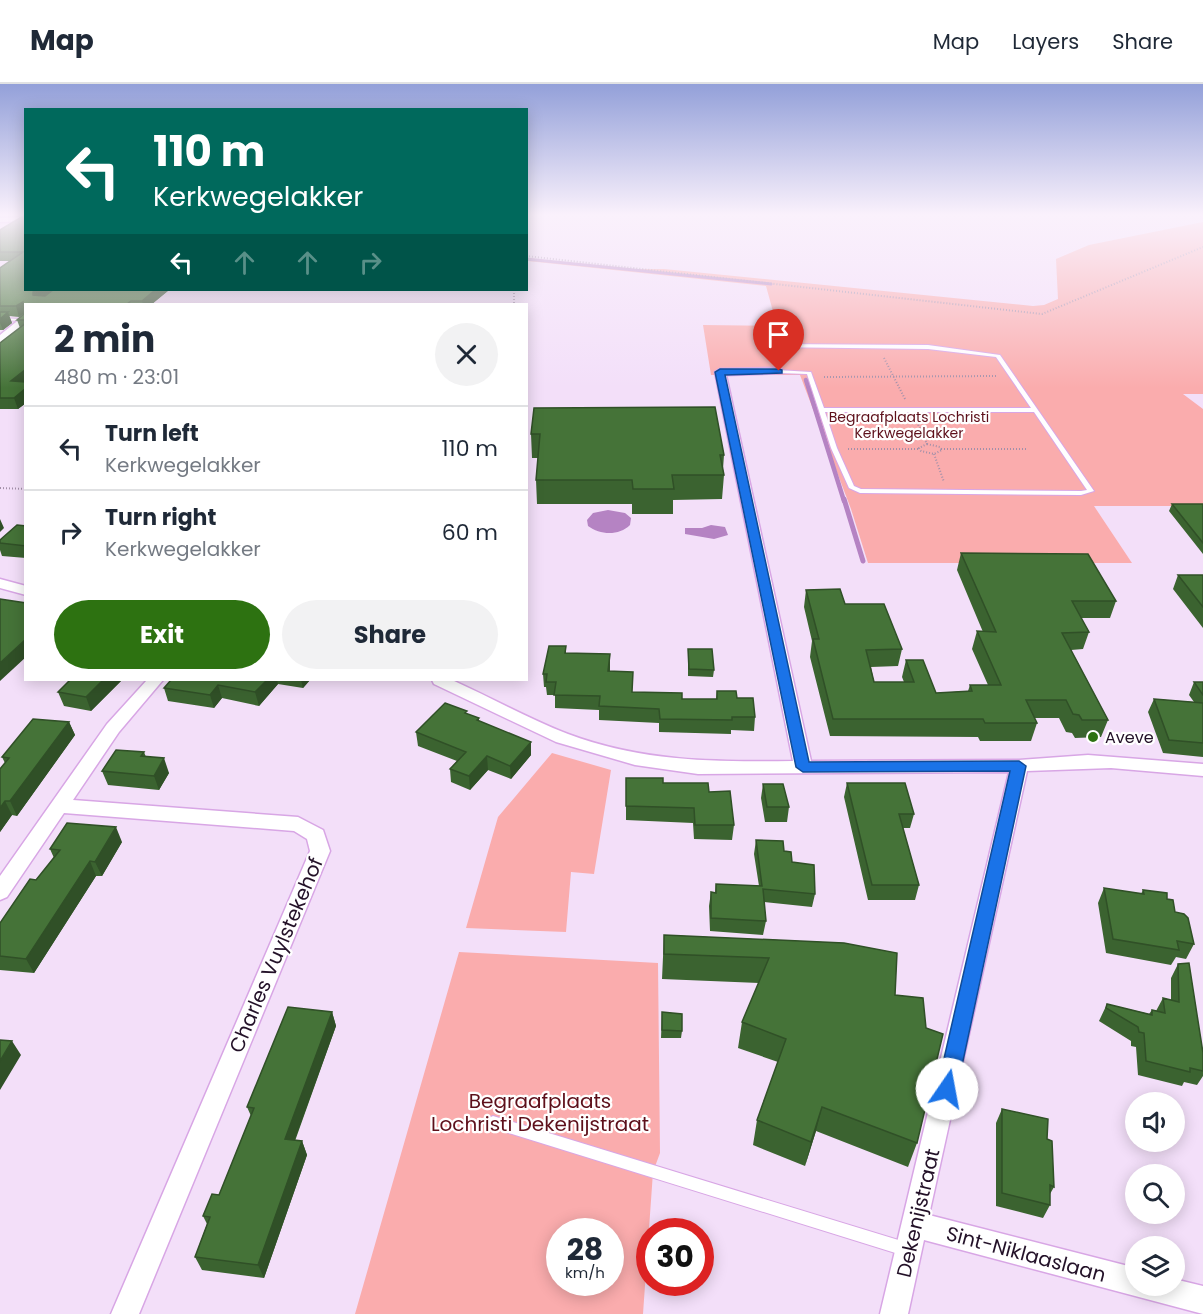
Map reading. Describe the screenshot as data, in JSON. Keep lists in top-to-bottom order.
{
  "streets": {
    "street": ["Charles Vuylstekehof", "Dekenijstraat", "Sint-Niklaaslaan"]
  },
  "crossings": [
    ["Dekenijstraat", "Sint-Niklaaslaan"]
  ],
  "parks": ["Begraafplaats Lochristi Kerkwegelakker", "Begraafplaats Lochristi Dekenijstraat"],
  "places": ["Aveve"],
  "page": {
    "header": "Map",
    "nav": ["Map", "Layers", "Share"],
    "turn": ["110 m", "Kerkwegelakker"],
    "heading": ["2 min", "480 m · 23:01"],
    "list": [
      {
        "name": "Turn left",
        "note": "Kerkwegelakker",
        "value": "110 m"
      },
      {
        "name": "Turn right",
        "note": "Kerkwegelakker",
        "value": "60 m"
      }
    ],
    "buttons": ["Exit", "Share"],
    "speed": "28 km/h",
    "limit": "30"
  }
}
